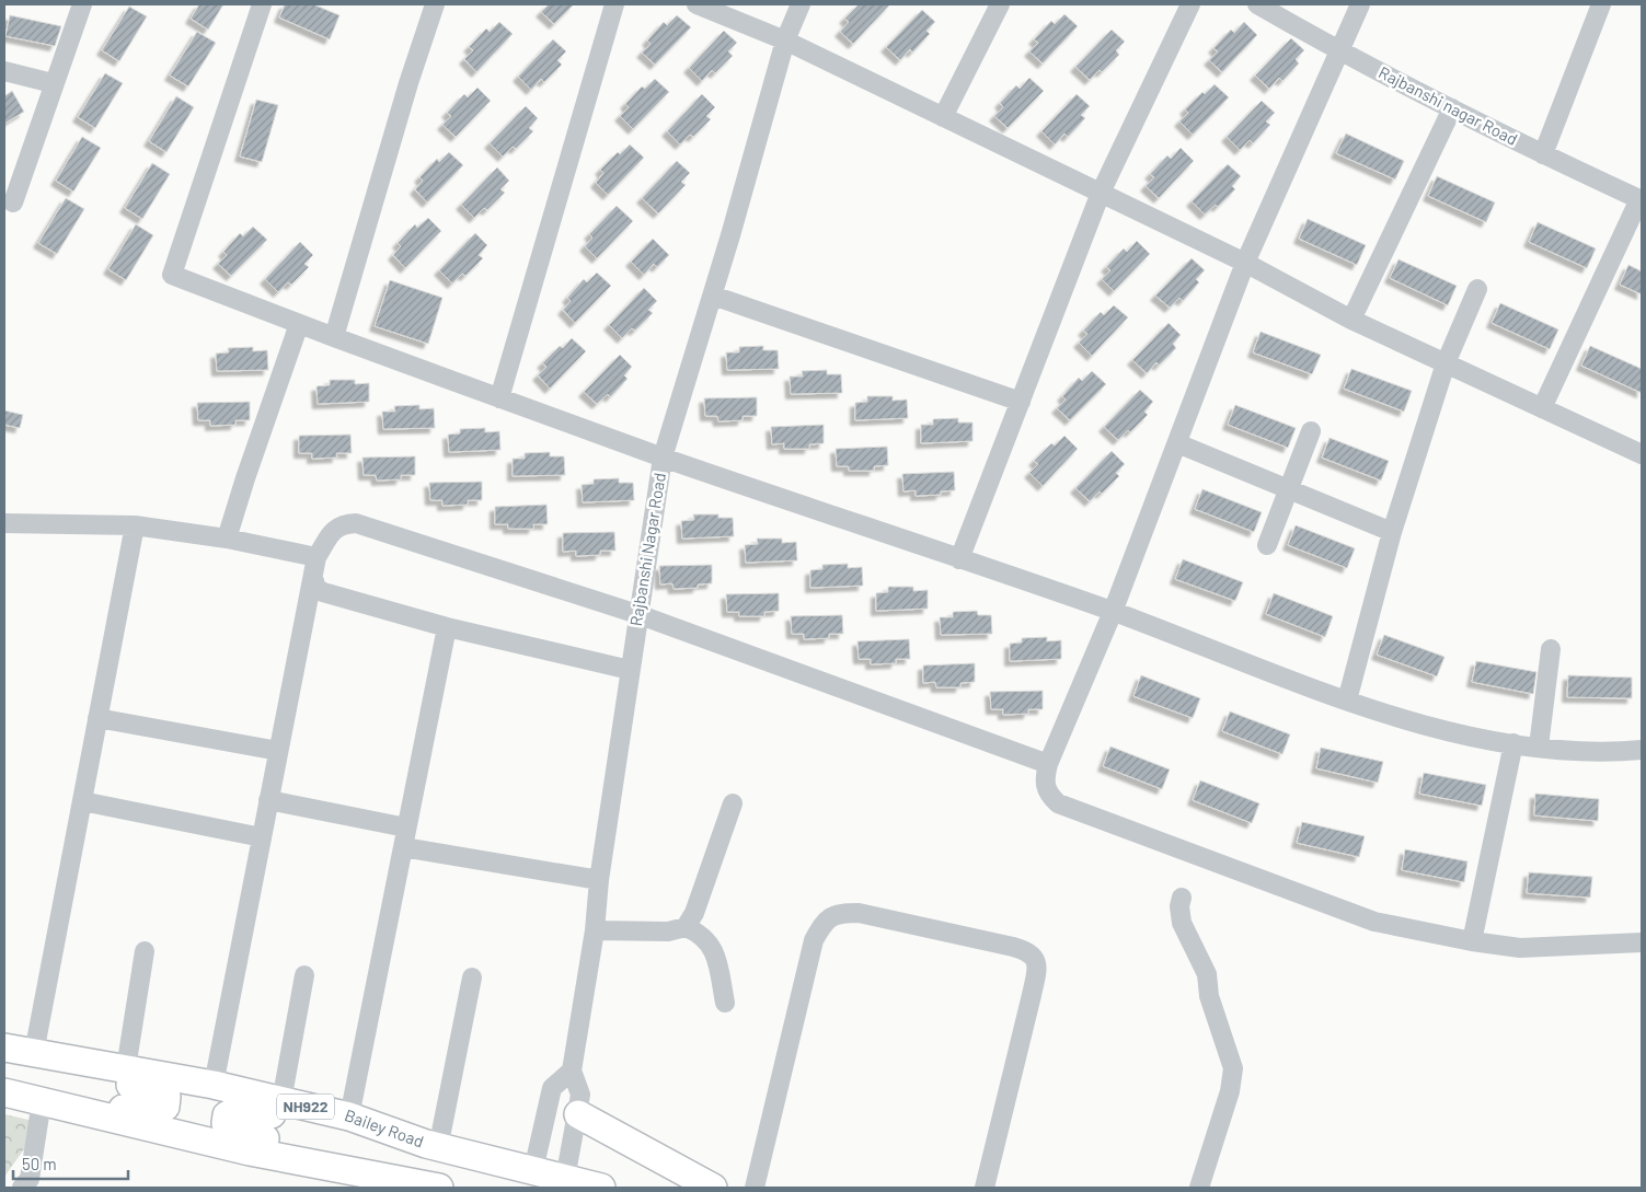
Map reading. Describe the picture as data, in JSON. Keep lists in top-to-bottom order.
{
  "streets": {
    "highway": ["NH922", "Bailey Road"],
    "street": ["Rajbanshi nagar Road", "Rajbanshi Nagar Road"]
  },
  "crossings": [
    ["Rajbanshi Nagar Road", "Bailey Road"]
  ],
  "scale_bar": "50 m"
}
